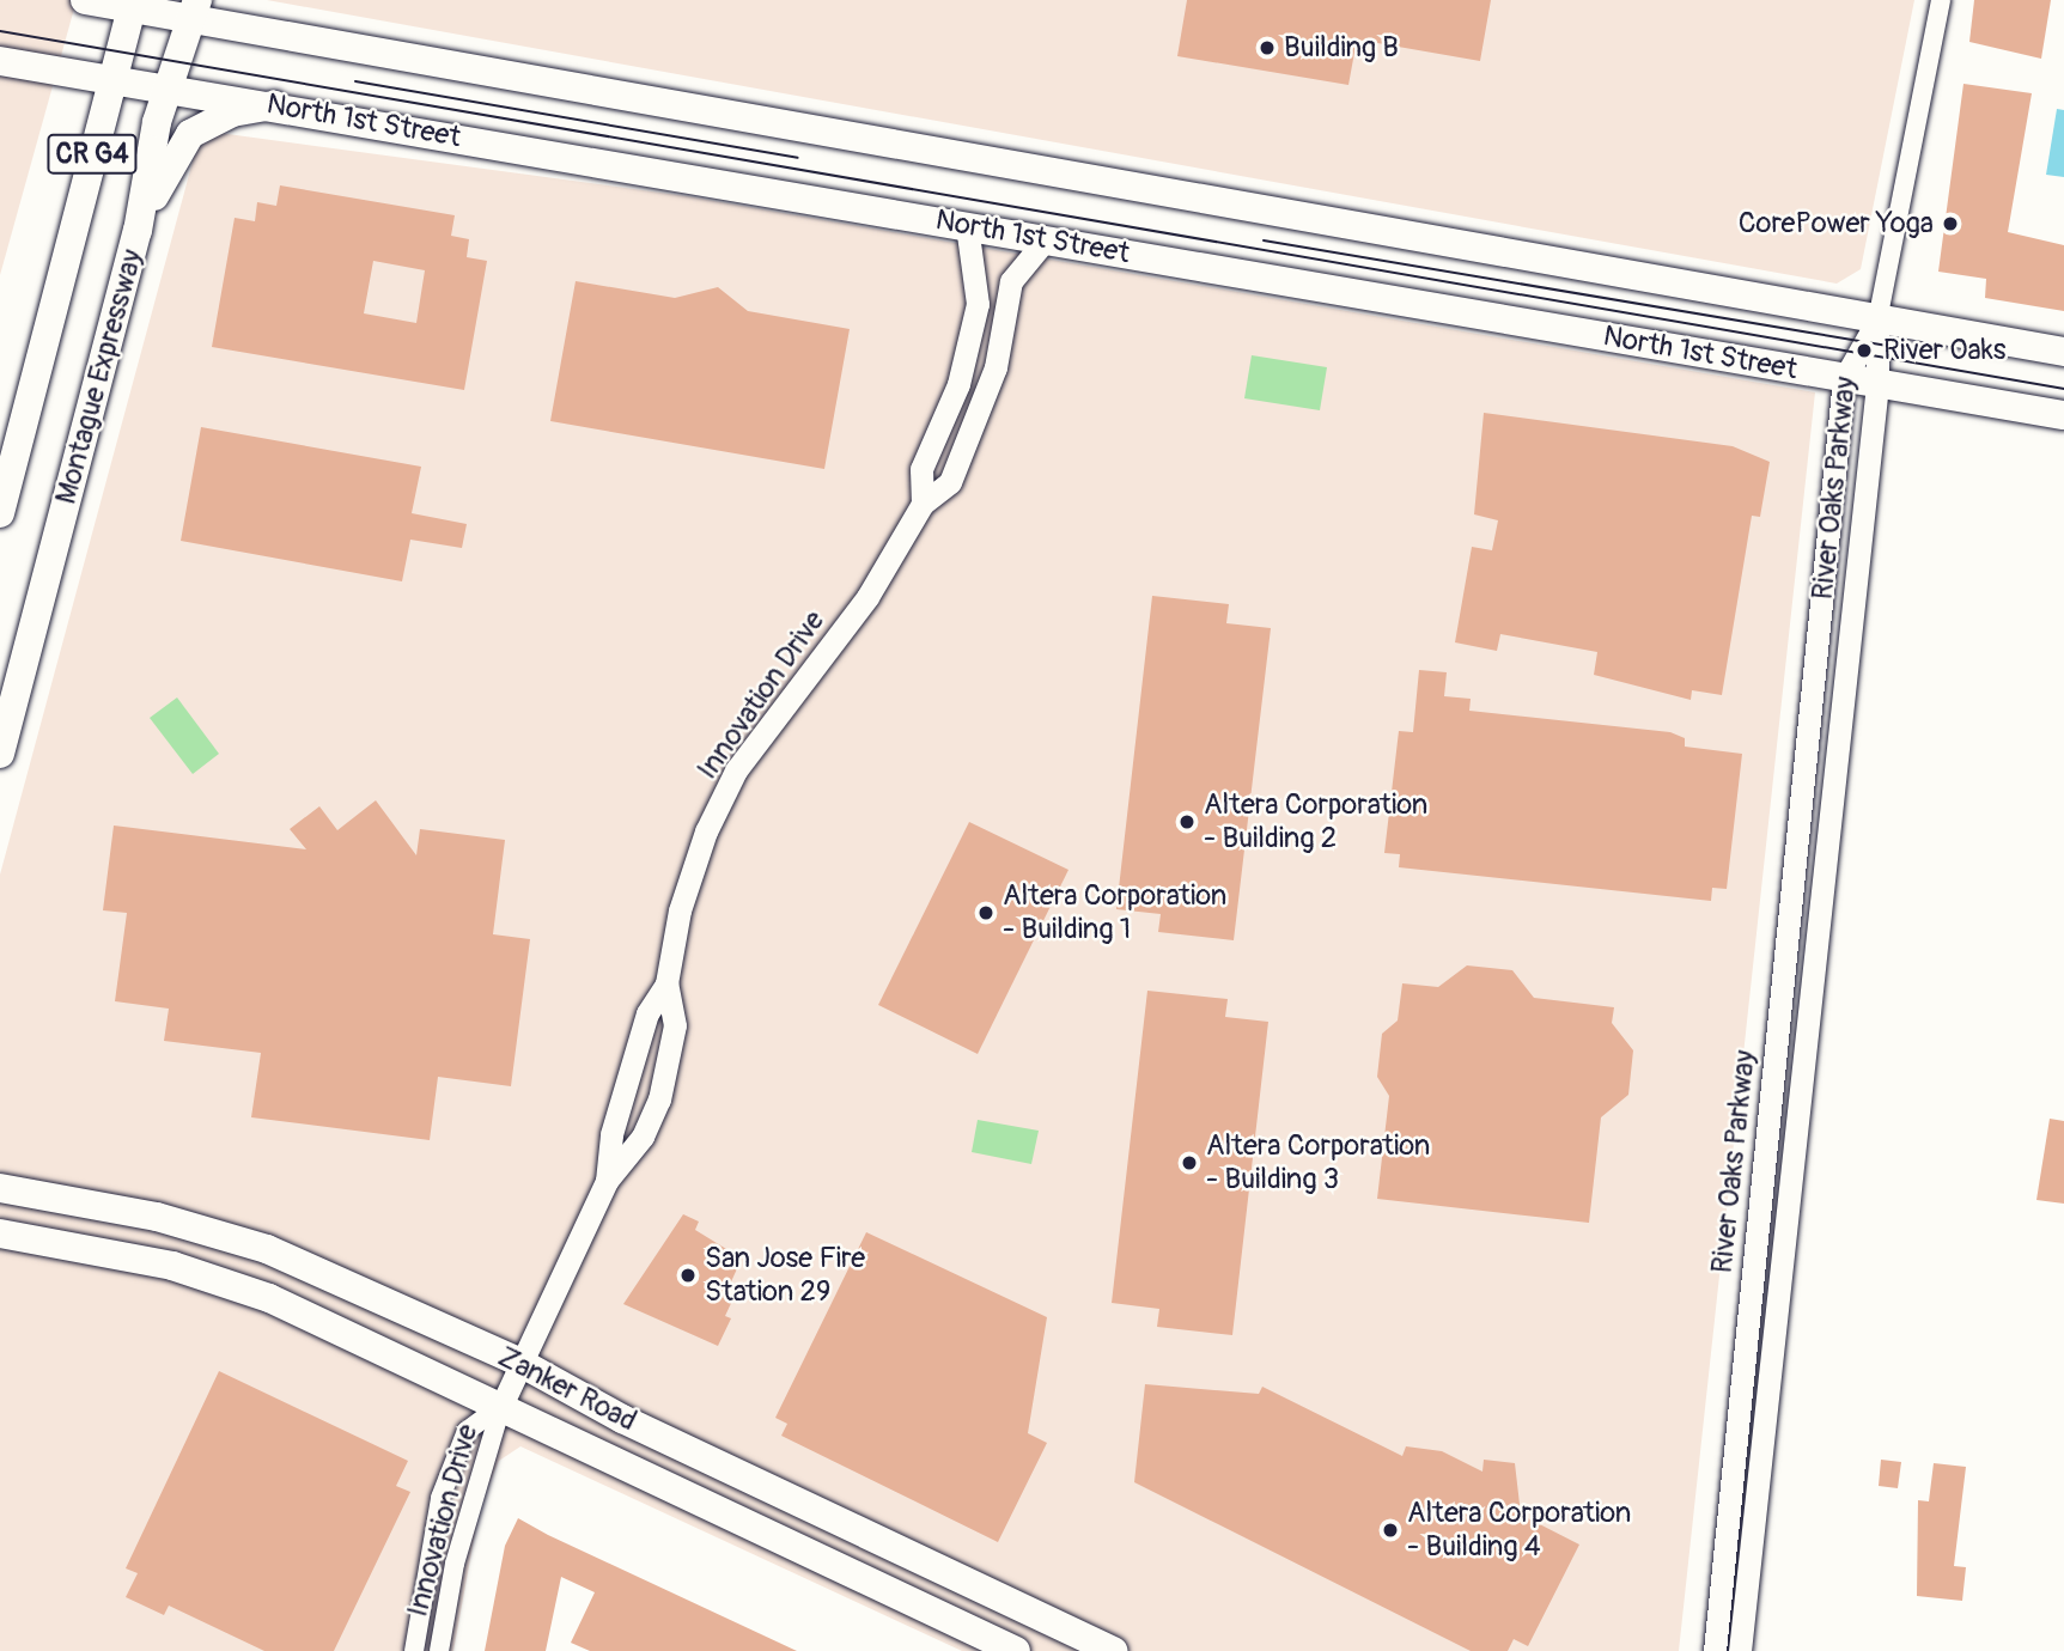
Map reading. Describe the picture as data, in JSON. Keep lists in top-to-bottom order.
{
  "streets": {
    "main road": [
      "North 1st Street",
      "CR G4",
      "Montague Expressway",
      "Zanker Road"
    ],
    "street": ["River Oaks Parkway", "Innovation Drive"]
  },
  "crossings": [
    ["North 1st Street", "Montague Expressway"],
    ["North 1st Street", "River Oaks Parkway"],
    ["North 1st Street", "Innovation Drive"],
    ["Innovation Drive", "Zanker Road"]
  ],
  "places": [
    "Building B",
    "CorePower Yoga",
    "River Oaks",
    "Altera Corporation - Building 2",
    "Altera Corporation - Building 1",
    "Altera Corporation - Building 3",
    "San Jose Fire Station 29",
    "Altera Corporation - Building 4"
  ]
}
